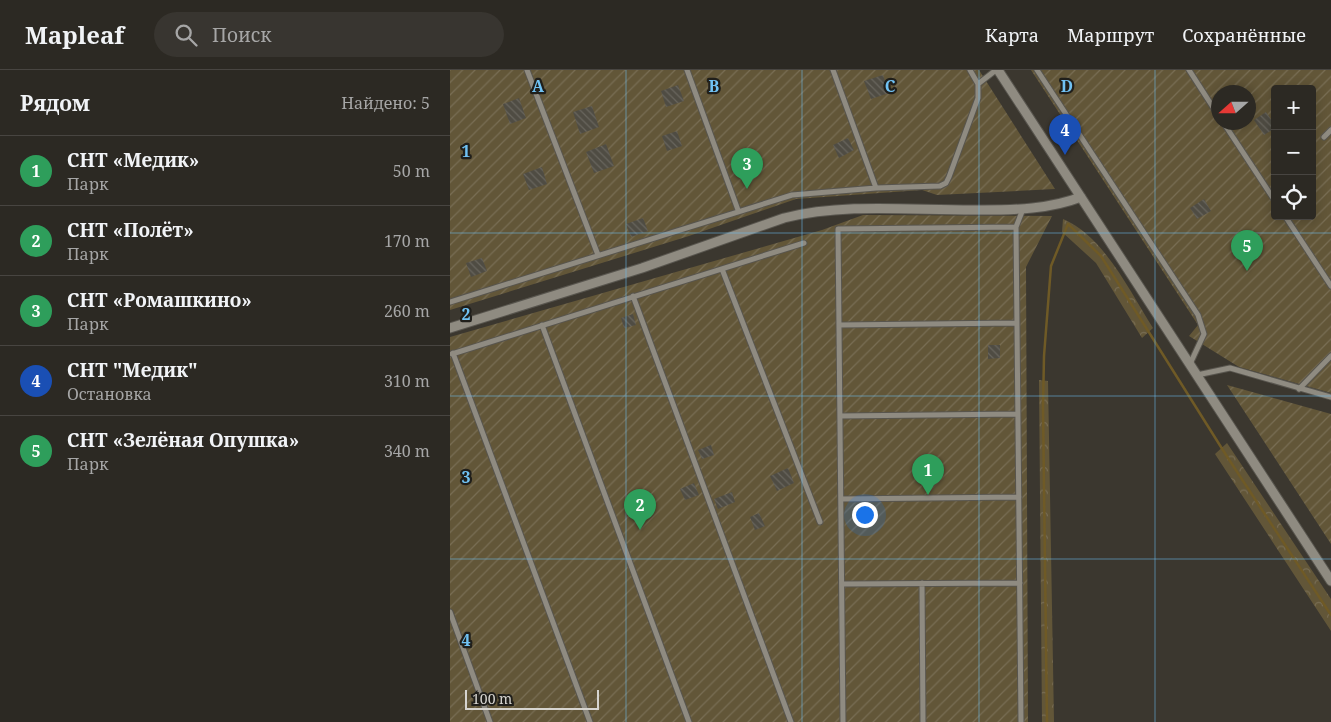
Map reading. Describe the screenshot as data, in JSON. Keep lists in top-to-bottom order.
{
  "scale_bar": "100 m",
  "north": "left",
  "page": {
    "header": "Mapleaf",
    "search": "Поиск",
    "nav": ["Карта", "Маршрут", "Сохранённые"],
    "heading": ["Рядом", "Найдено: 5"],
    "map_buttons": ["+", "−"],
    "pins": [
      "4",
      "3",
      "5",
      "1",
      "2"
    ],
    "list": [
      {
        "mark": "1",
        "name": "СНТ «Медик»",
        "note": "Парк",
        "value": "50 m"
      },
      {
        "mark": "2",
        "name": "СНТ «Полёт»",
        "note": "Парк",
        "value": "170 m"
      },
      {
        "mark": "3",
        "name": "СНТ «Ромашкино»",
        "note": "Парк",
        "value": "260 m"
      },
      {
        "mark": "4",
        "name": "СНТ \"Медик\"",
        "note": "Остановка",
        "value": "310 m"
      },
      {
        "mark": "5",
        "name": "СНТ «Зелёная Опушка»",
        "note": "Парк",
        "value": "340 m"
      }
    ],
    "scale": "100 m"
  },
  "grid": {
    "columns": [
      "A",
      "B",
      "C",
      "D"
    ],
    "rows": [
      "1",
      "2",
      "3",
      "4"
    ]
  }
}
